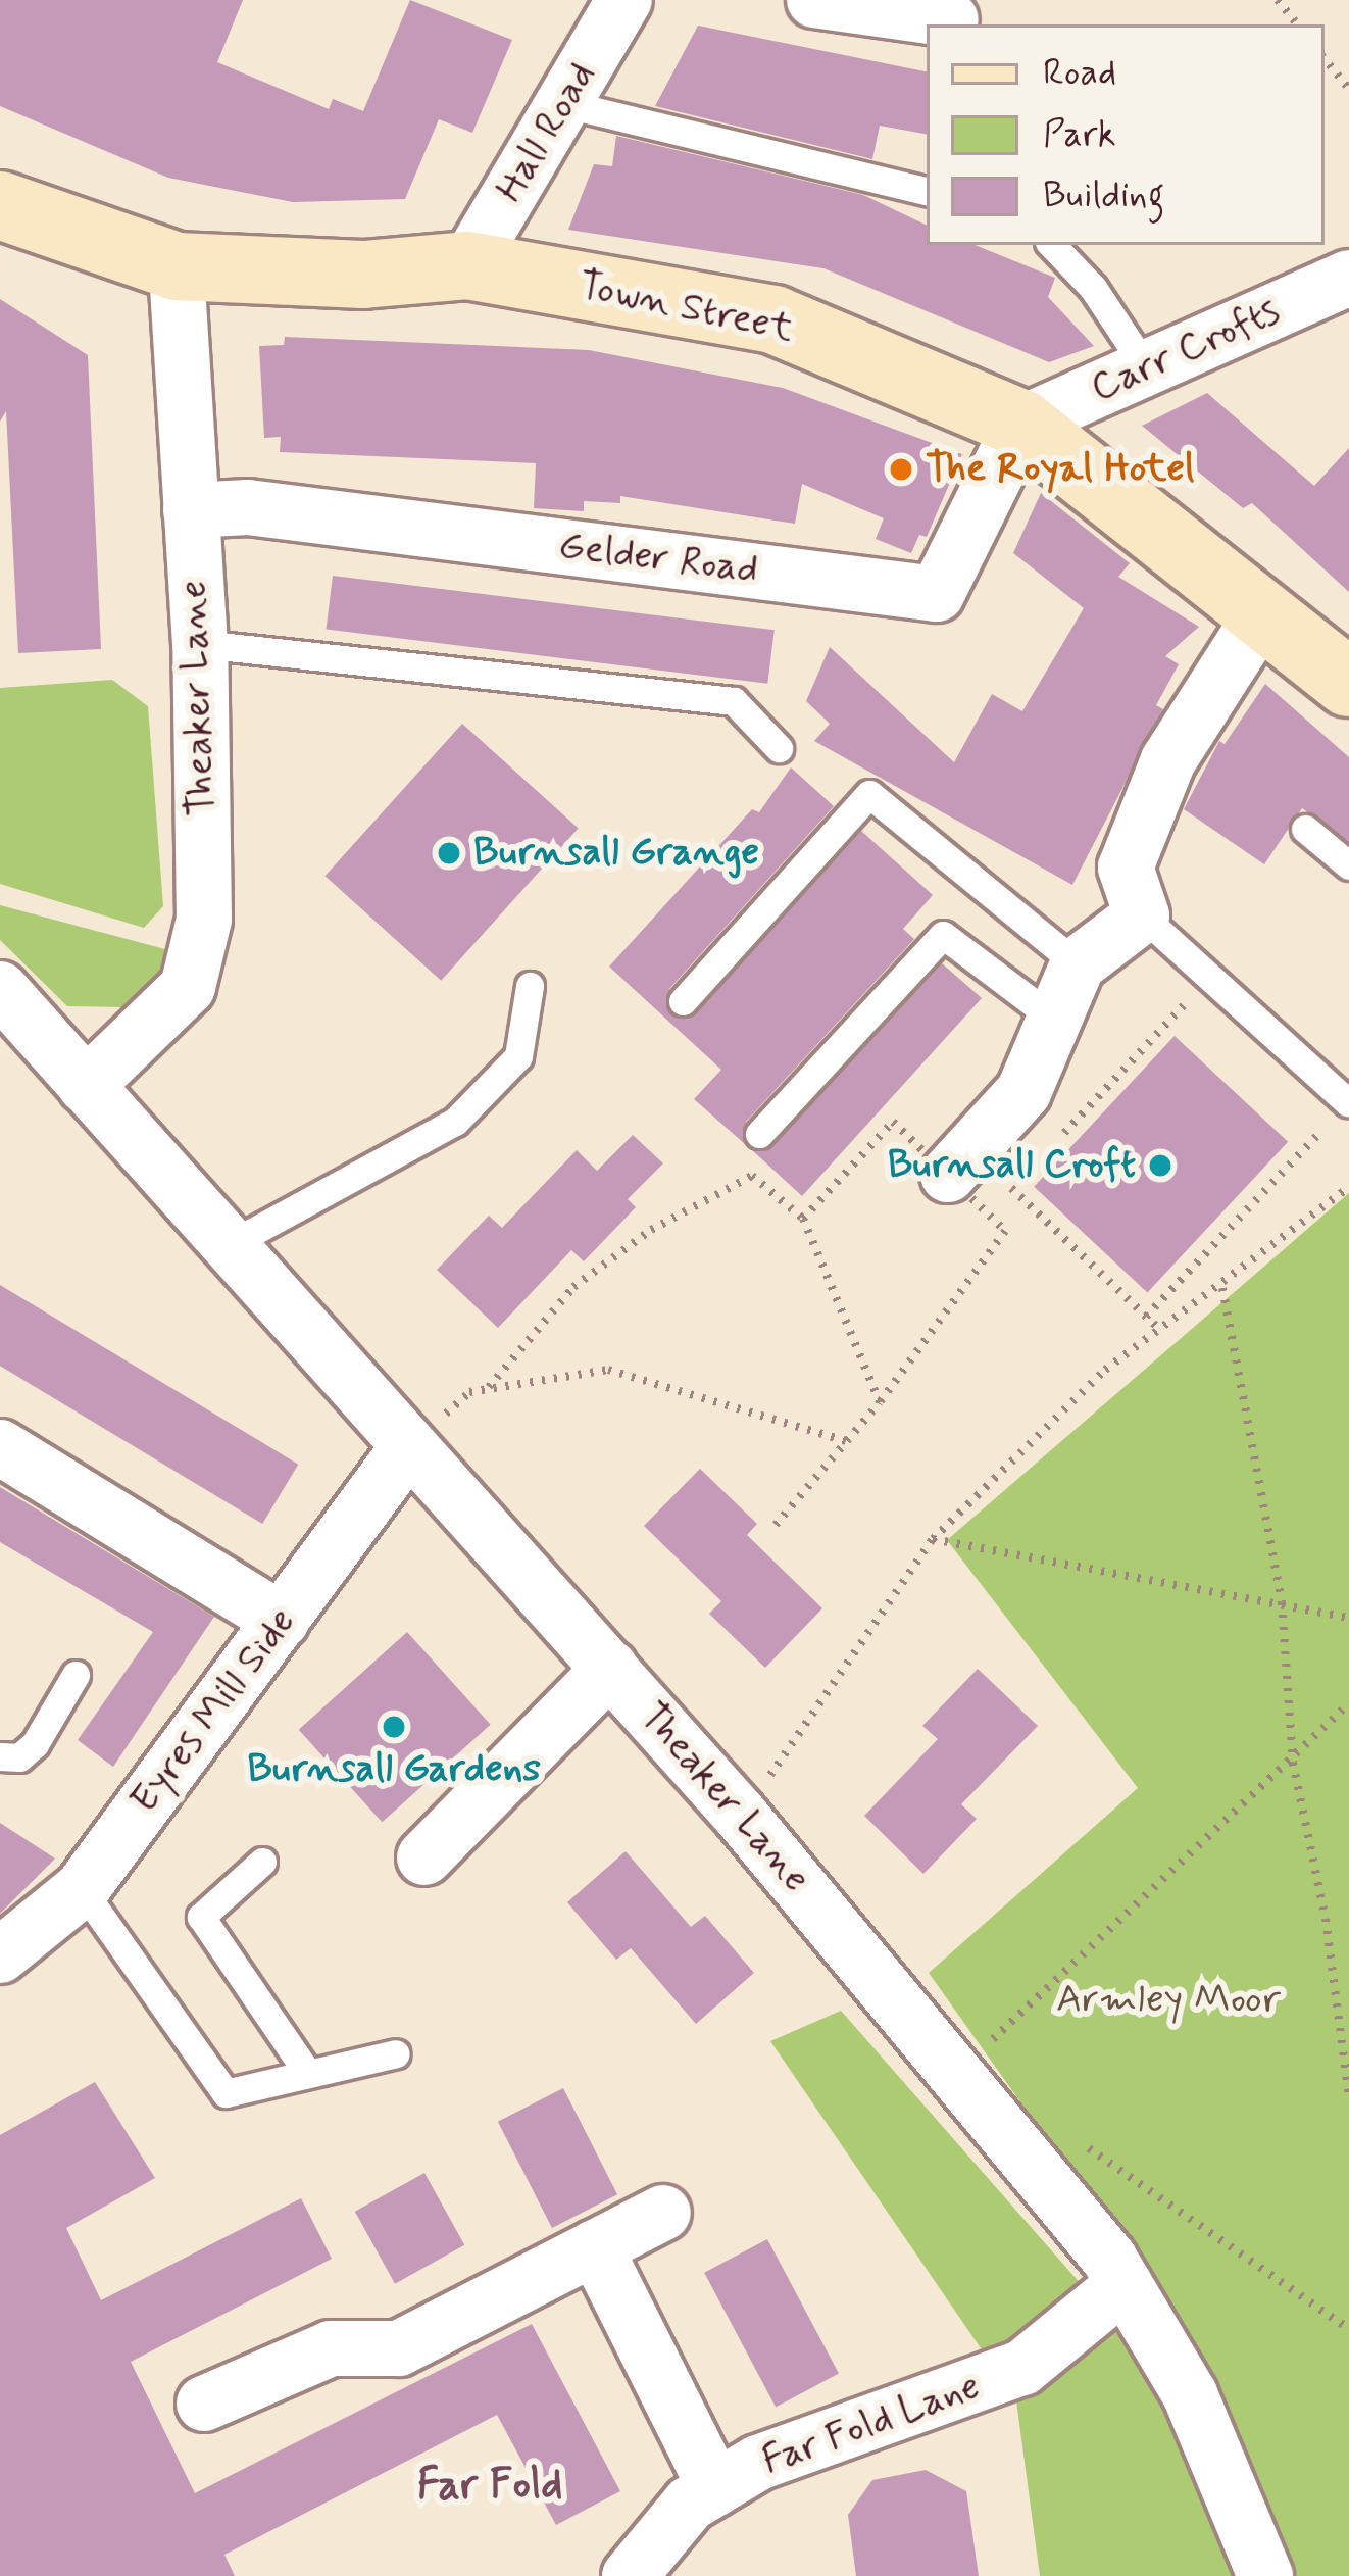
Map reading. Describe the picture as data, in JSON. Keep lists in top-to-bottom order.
{
  "streets": {
    "street": [
      "Hall Road",
      "Town Street",
      "Carr Crofts",
      "Gelder Road",
      "Theaker Lane",
      "Eyres Mill Side",
      "Far Fold Lane"
    ]
  },
  "crossings": [
    ["Hall Road", "Town Street"],
    ["Town Street", "Carr Crofts"],
    ["Town Street", "Gelder Road"],
    ["Town Street", "Theaker Lane"],
    ["Carr Crofts", "Gelder Road"],
    ["Gelder Road", "Theaker Lane"],
    ["Theaker Lane", "Eyres Mill Side"],
    ["Theaker Lane", "Far Fold Lane"]
  ],
  "districts": ["Far Fold"],
  "parks": ["Armley Moor"],
  "places": [
    "The Royal Hotel",
    "Burnsall Grange",
    "Burnsall Croft",
    "Burnsall Gardens"
  ],
  "legend": ["Road", "Park", "Building"]
}
